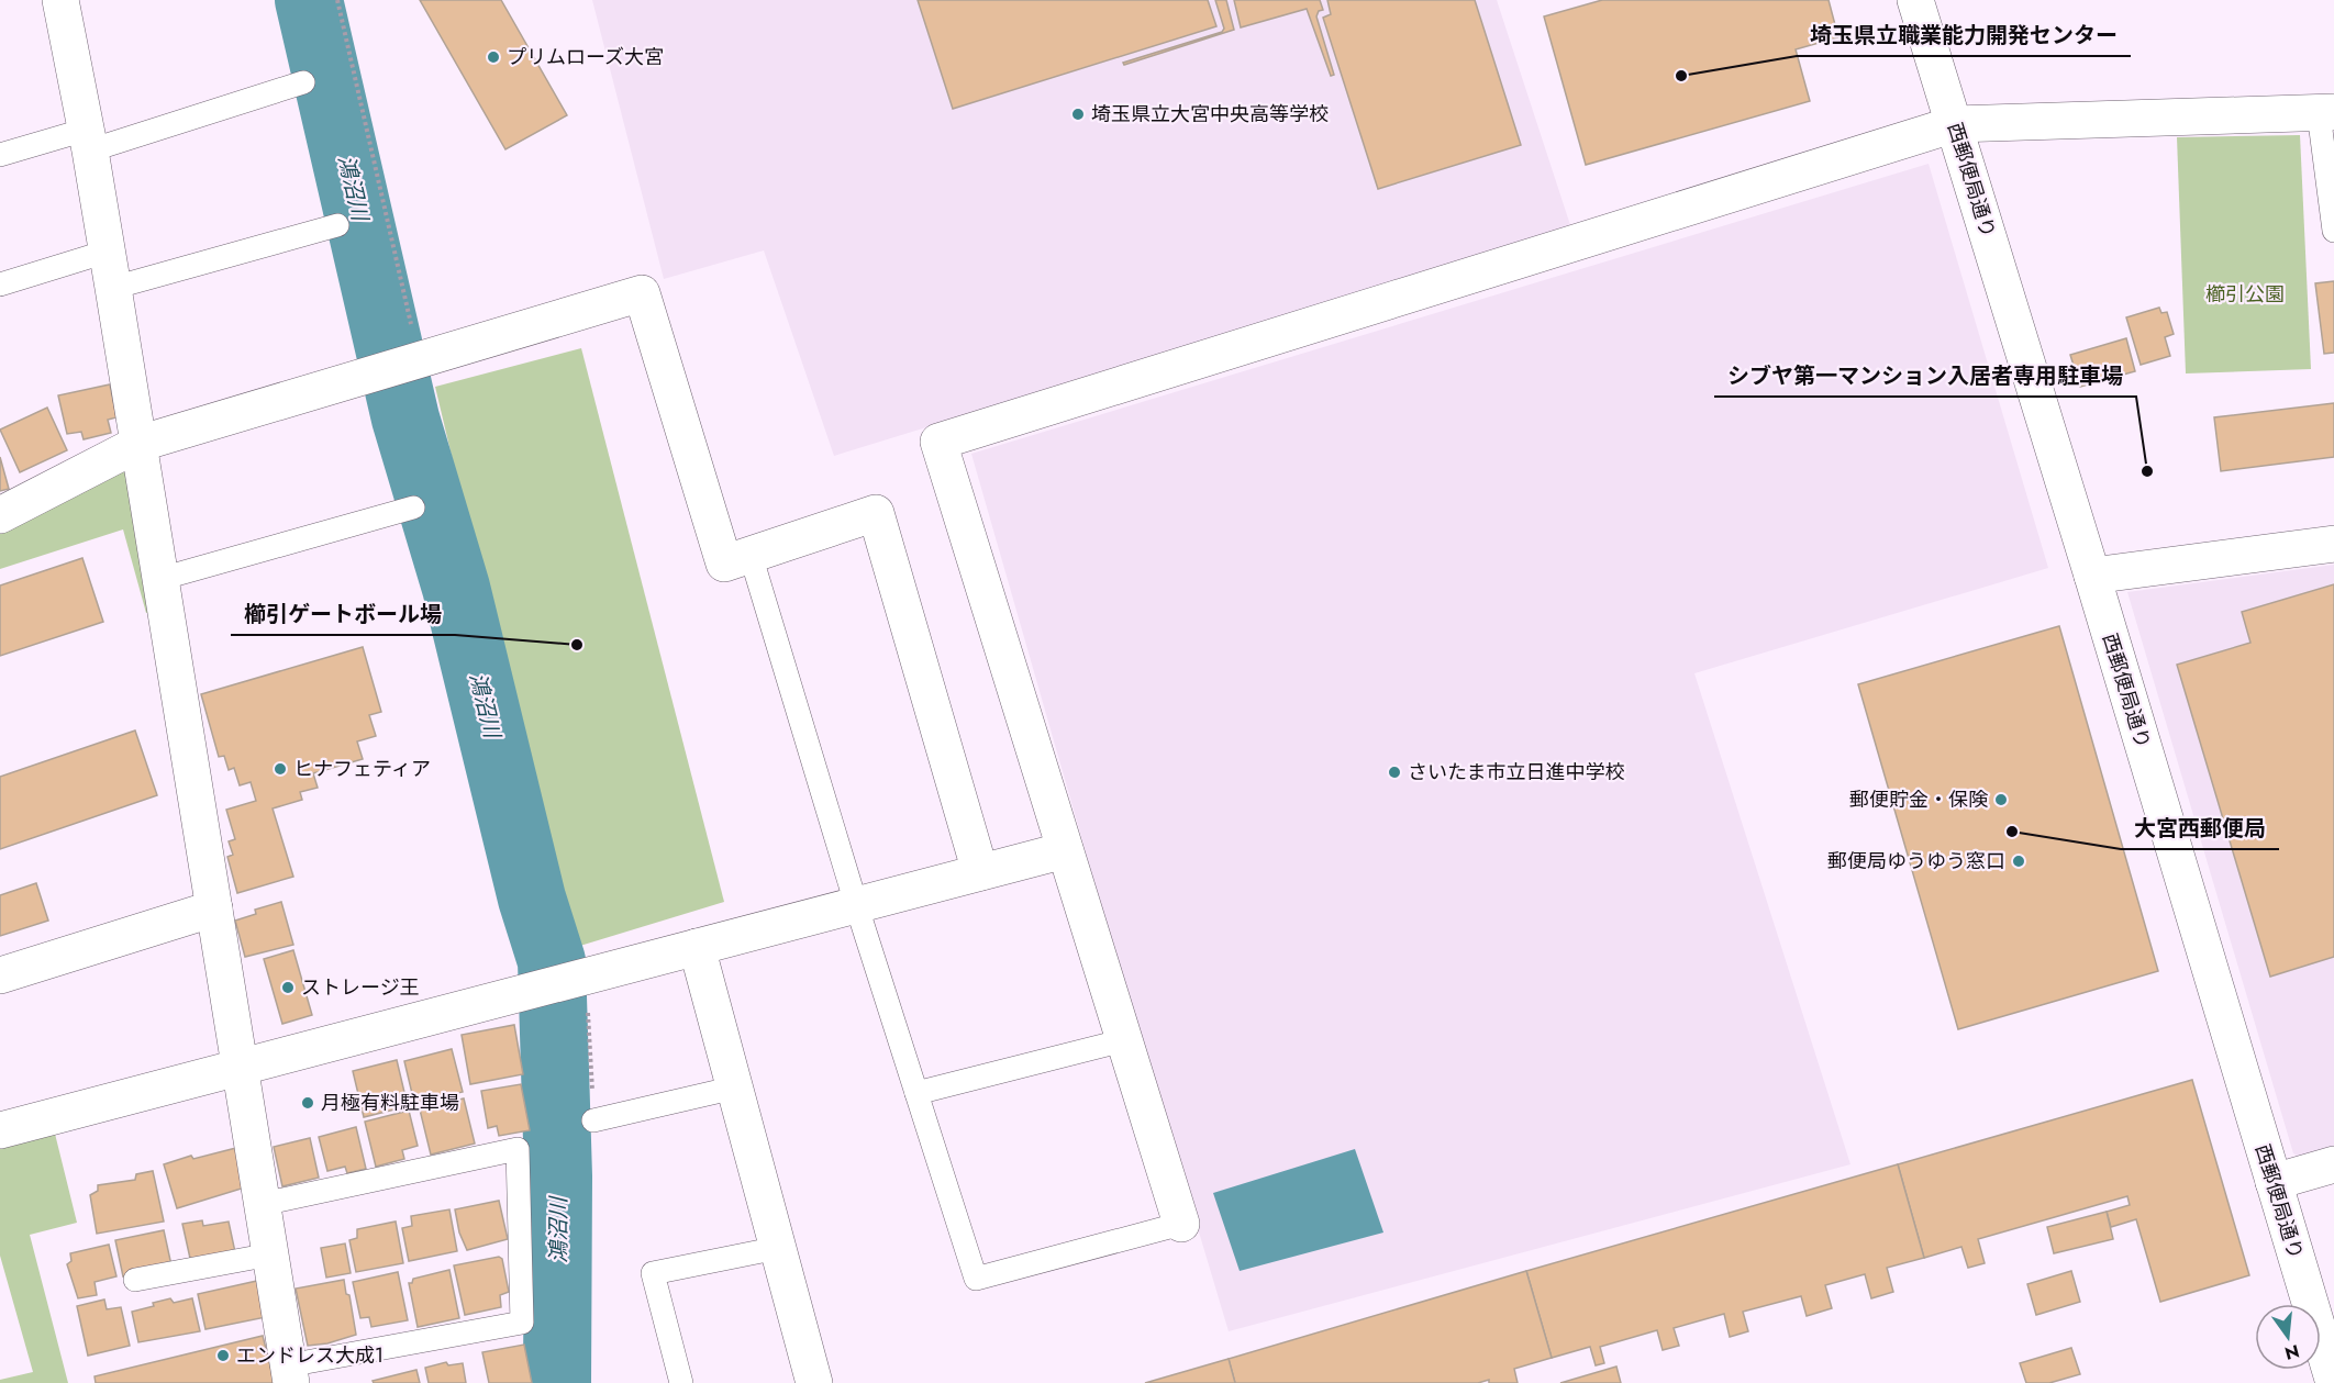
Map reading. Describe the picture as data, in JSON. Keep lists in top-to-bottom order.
{
  "streets": {
    "street": ["西郵便局通り"]
  },
  "water": ["鴻沼川"],
  "parks": ["櫛引公園"],
  "places": [
    "プリムローズ大宮",
    "埼玉県立職業能力開発センター",
    "埼玉県立大宮中央高等学校",
    "シブヤ第一マンション入居者専用駐車場",
    "櫛引ゲートボール場",
    "ヒナフェティア",
    "さいたま市立日進中学校",
    "郵便貯金・保険",
    "大宮西郵便局",
    "郵便局ゆうゆう窓口",
    "ストレージ王",
    "月極有料駐車場",
    "エンドレス大成1"
  ],
  "north": "bottom"
}
